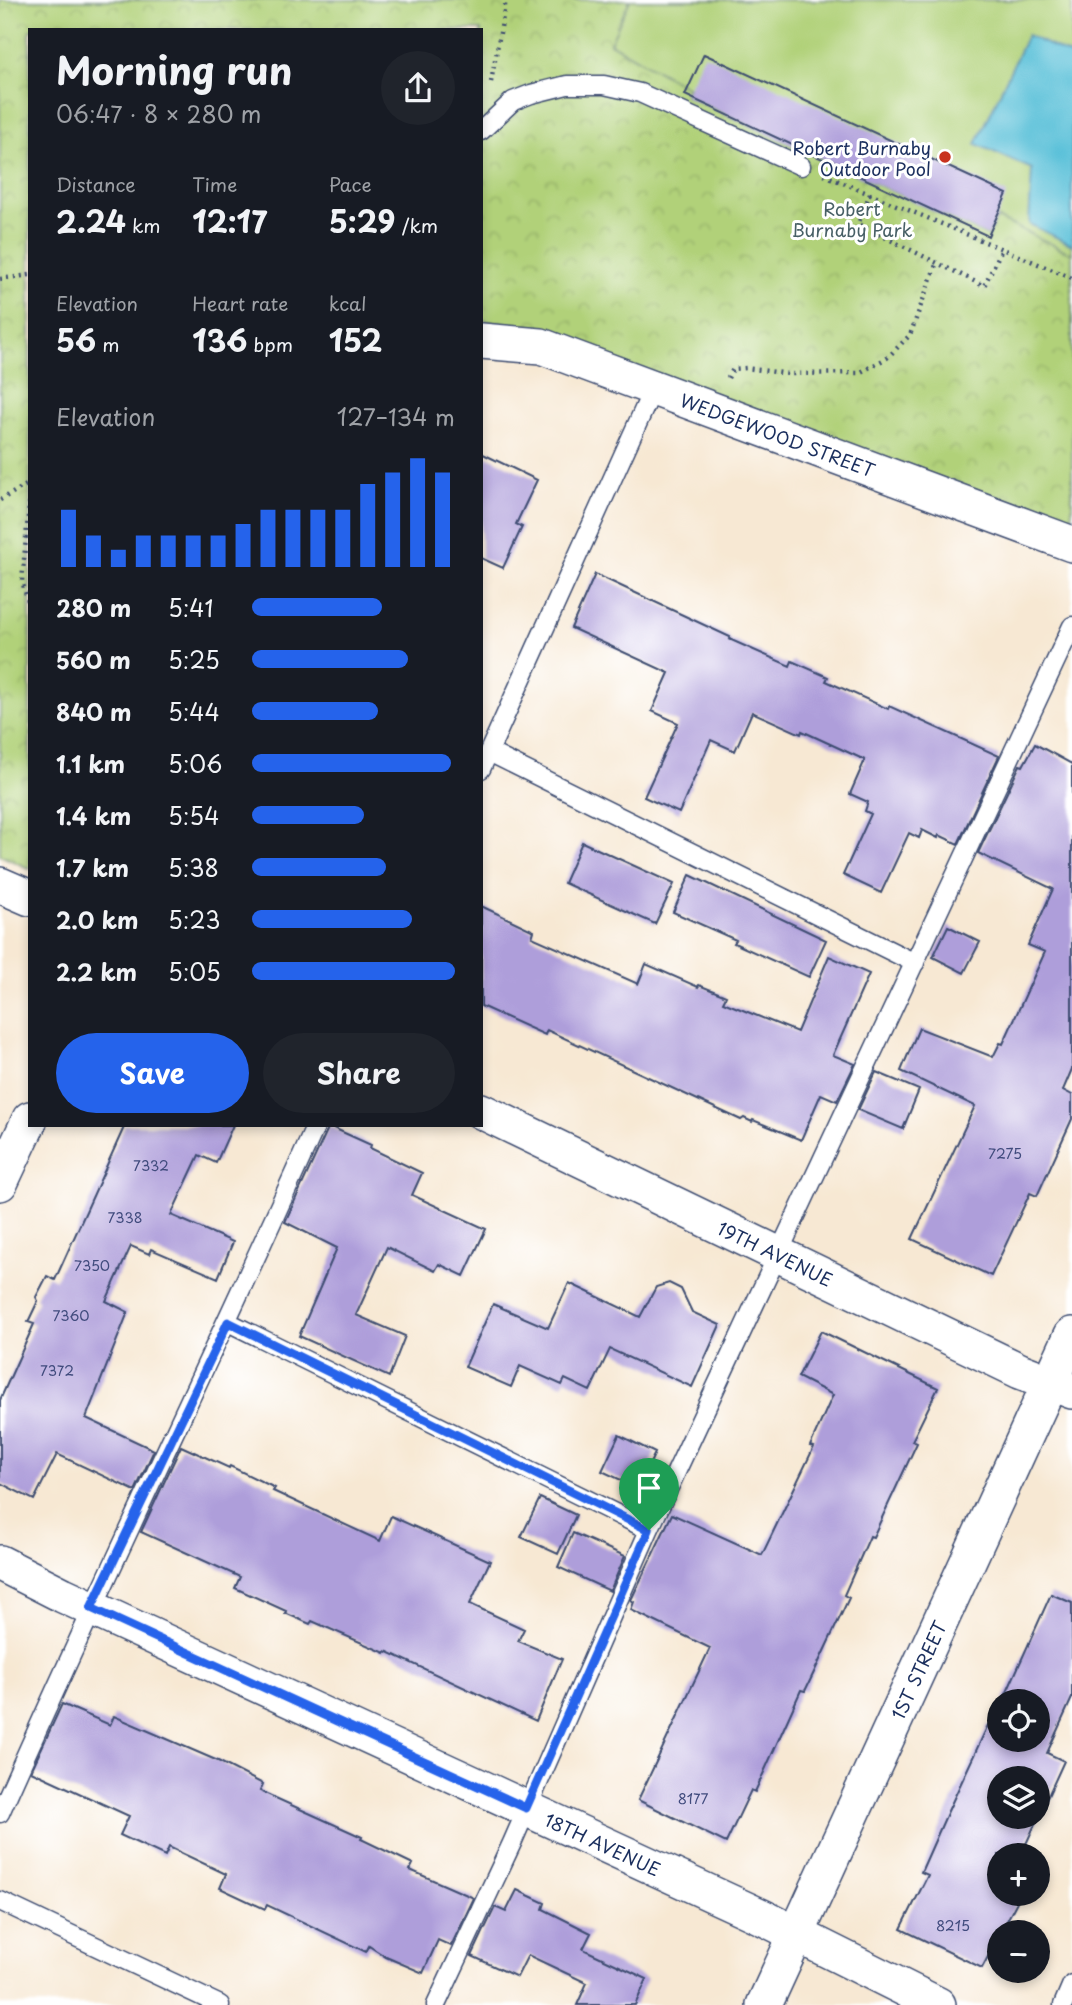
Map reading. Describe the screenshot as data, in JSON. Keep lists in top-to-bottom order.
{
  "streets": {
    "street": [
      "WEDGEWOOD STREET",
      "19TH AVENUE",
      "1ST STREET",
      "18TH AVENUE"
    ]
  },
  "crossings": [
    ["19TH AVENUE", "1ST STREET"],
    ["1ST STREET", "18TH AVENUE"]
  ],
  "parks": ["Robert Burnaby Park"],
  "places": ["Robert Burnaby Outdoor Pool"],
  "house_numbers": [
    "7275",
    "7332",
    "7338",
    "7350",
    "7360",
    "7372",
    "8177",
    "8215"
  ],
  "page": {
    "heading": ["Morning run", "06:47 · 8 × 280 m"],
    "stats": [
      ["Distance", "2.24 km"],
      ["Time", "12:17"],
      ["Pace", "5:29 /km"],
      ["Elevation", "56 m"],
      ["Heart rate", "136 bpm"],
      ["kcal", "152"]
    ],
    "chart": ["Elevation", "127–134 m"],
    "list": [
      {
        "name": "280 m",
        "note": "5:41"
      },
      {
        "name": "560 m",
        "note": "5:25"
      },
      {
        "name": "840 m",
        "note": "5:44"
      },
      {
        "name": "1.1 km",
        "note": "5:06"
      },
      {
        "name": "1.4 km",
        "note": "5:54"
      },
      {
        "name": "1.7 km",
        "note": "5:38"
      },
      {
        "name": "2.0 km",
        "note": "5:23"
      },
      {
        "name": "2.2 km",
        "note": "5:05"
      }
    ],
    "buttons": ["Save", "Share"],
    "map_buttons": ["+", "−"]
  }
}
